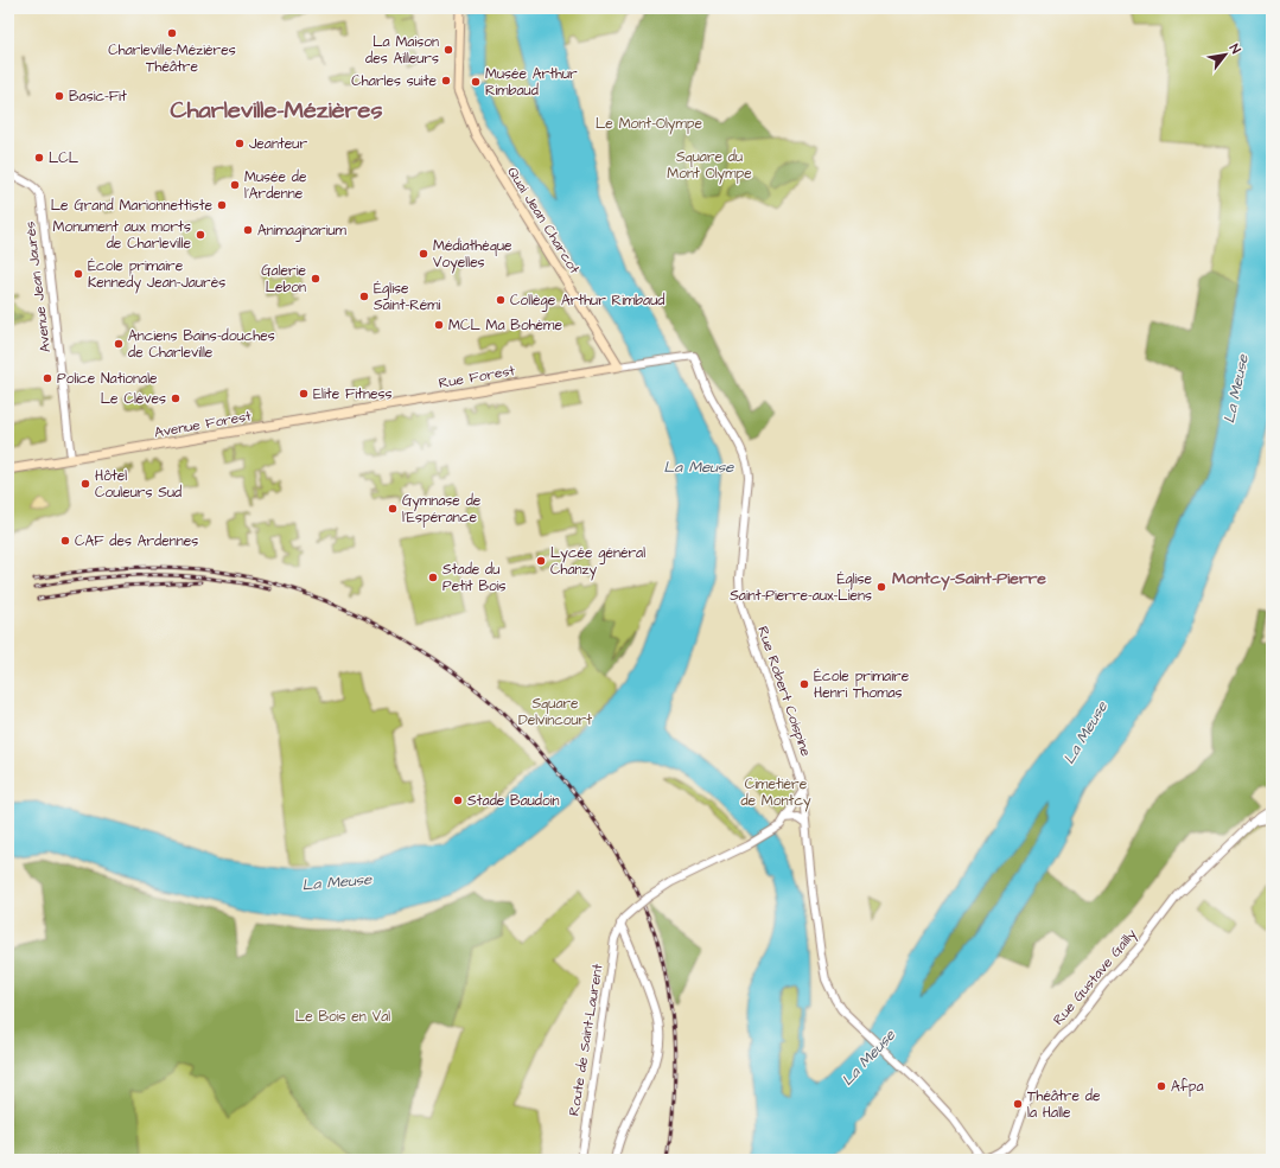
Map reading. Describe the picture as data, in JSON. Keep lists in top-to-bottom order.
{
  "streets": {
    "main road": ["Quai Jean Charcot", "Rue Forest", "Avenue Forest"],
    "street": [
      "Avenue Jean Jaurès",
      "Rue Robert Coispine",
      "Rue Gustave Gailly",
      "Route de Saint-Laurent"
    ]
  },
  "crossings": [
    ["Quai Jean Charcot", "Rue Forest"],
    ["Quai Jean Charcot", "Rue Robert Coispine"],
    ["Avenue Jean Jaurès", "Avenue Forest"],
    ["Rue Forest", "Avenue Forest"],
    ["Rue Forest", "Rue Robert Coispine"],
    ["Rue Robert Coispine", "Rue Gustave Gailly"]
  ],
  "districts": ["Charleville-Mézières", "Montcy-Saint-Pierre"],
  "water": ["La Meuse"],
  "parks": [
    "Le Mont-Olympe",
    "Square du Mont Olympe",
    "Square Delvincourt",
    "Cimetière de Montcy",
    "Le Bois en Val"
  ],
  "places": [
    "Charleville-Mézières Théâtre",
    "La Maison des Ailleurs",
    "Charles suite",
    "Musée Arthur Rimbaud",
    "Basic-Fit",
    "Jeanteur",
    "LCL",
    "Musée de l'Ardenne",
    "Le Grand Marionnettiste",
    "Animaginarium",
    "Monument aux morts de Charleville",
    "Médiathèque Voyelles",
    "École primaire Kennedy Jean-Jaurès",
    "Galerie Lebon",
    "Église Saint-Rémi",
    "Collège Arthur Rimbaud",
    "MCL Ma Bohème",
    "Anciens Bains-douches de Charleville",
    "Police Nationale",
    "Elite Fitness",
    "Le Clèves",
    "Hôtel Couleurs Sud",
    "Gymnase de l'Espérance",
    "CAF des Ardennes",
    "Lycée général Chanzy",
    "Stade du Petit Bois",
    "Église Saint-Pierre-aux-Liens",
    "École primaire Henri Thomas",
    "Stade Baudoin",
    "Afpa",
    "Théâtre de la Halle"
  ],
  "north": "top right"
}
